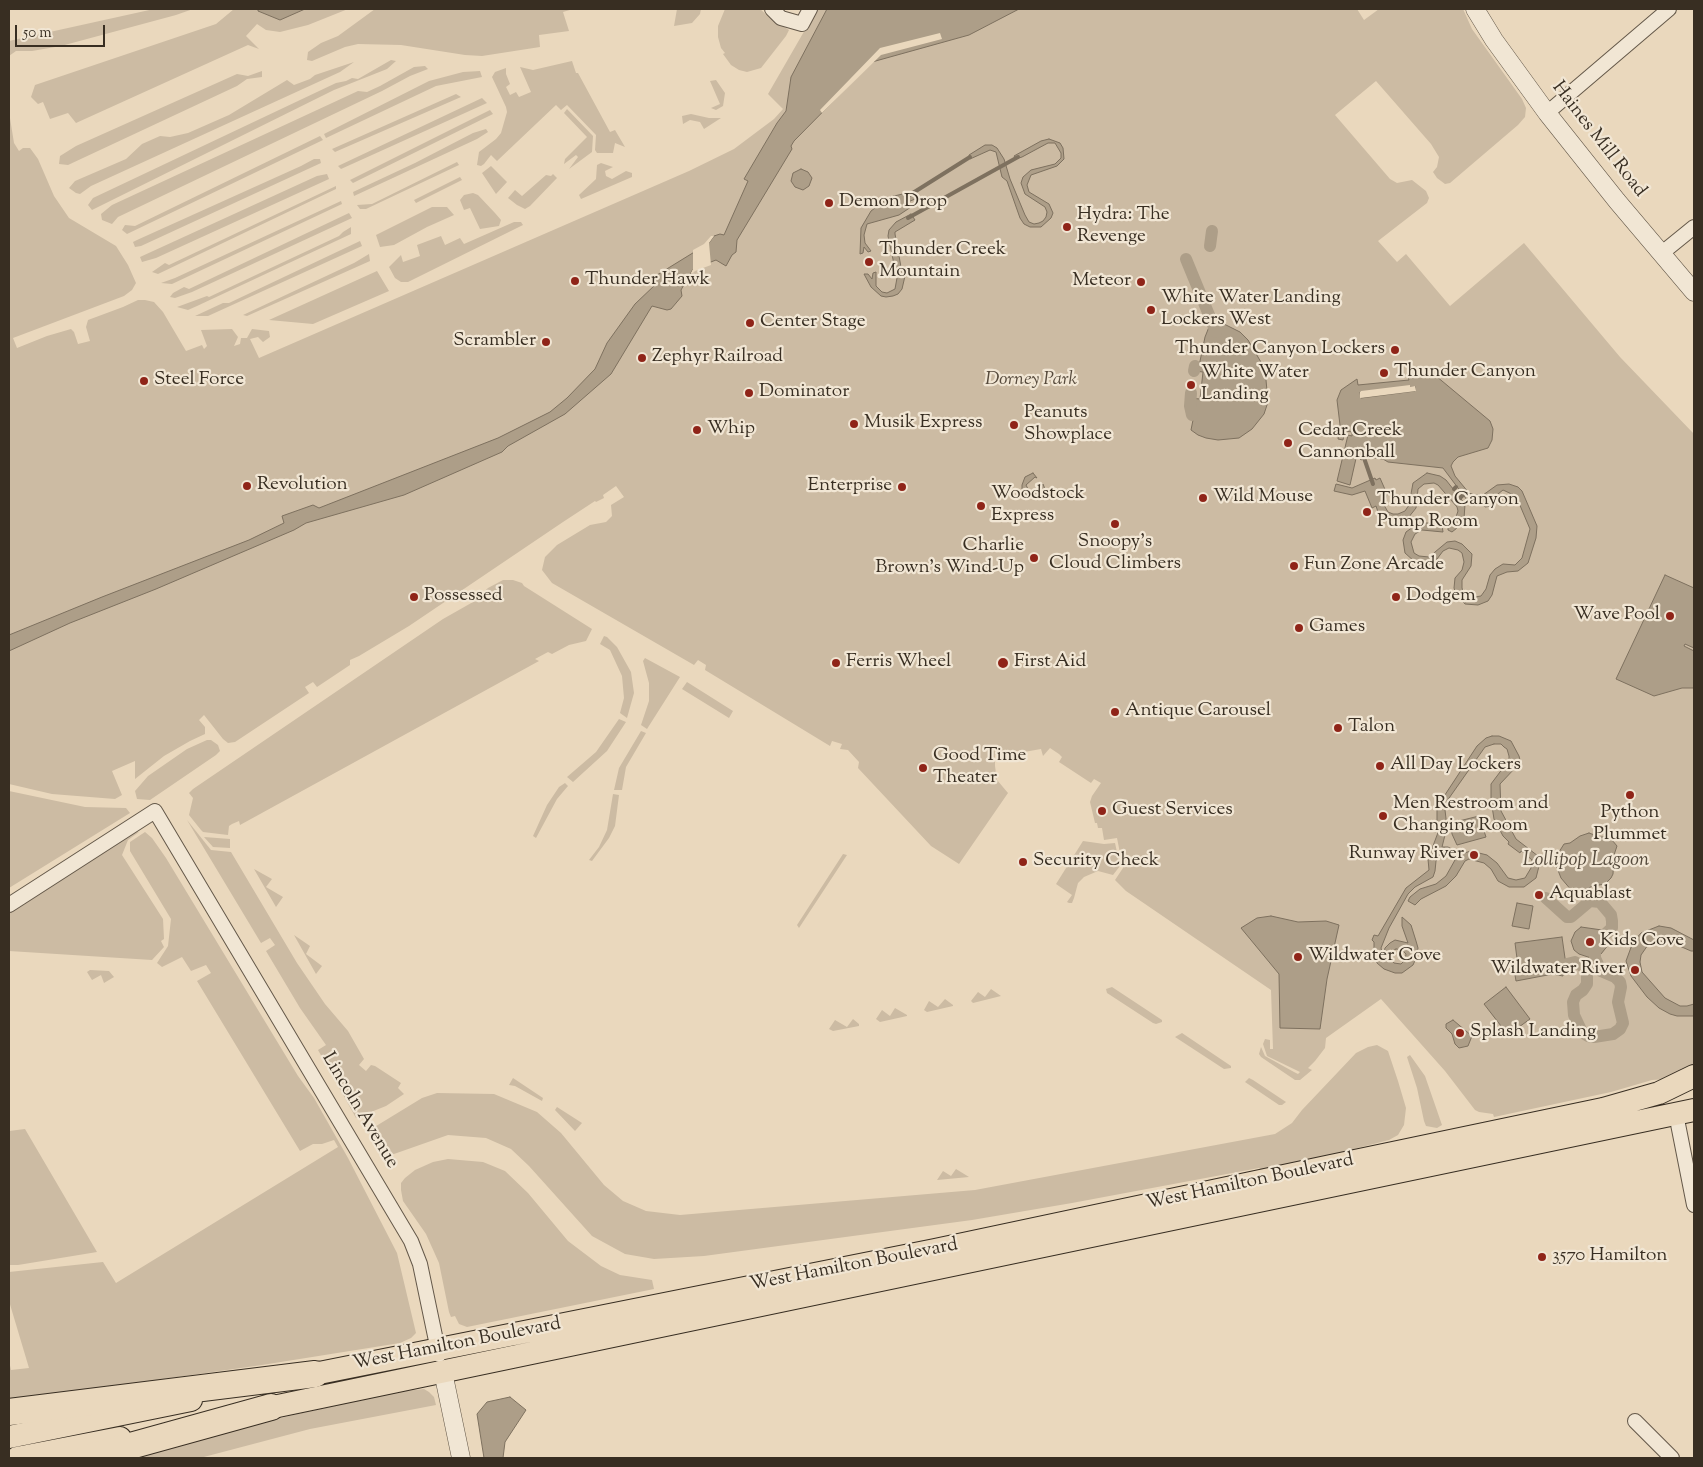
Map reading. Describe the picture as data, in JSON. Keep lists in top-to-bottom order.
{
  "streets": {
    "main road": ["West Hamilton Boulevard"],
    "street": ["Haines Mill Road", "Lincoln Avenue"]
  },
  "crossings": [
    ["Lincoln Avenue", "West Hamilton Boulevard"]
  ],
  "water": ["Lollipop Lagoon"],
  "parks": ["Dorney Park"],
  "places": [
    "Demon Drop",
    "Hydra: The Revenge",
    "Thunder Creek Mountain",
    "Thunder Hawk",
    "Meteor",
    "White Water Landing Lockers West",
    "Center Stage",
    "Scrambler",
    "Thunder Canyon Lockers",
    "Zephyr Railroad",
    "Thunder Canyon",
    "Steel Force",
    "White Water Landing",
    "Dominator",
    "Musik Express",
    "Peanuts Showplace",
    "Whip",
    "Cedar Creek Cannonball",
    "Revolution",
    "Enterprise",
    "Wild Mouse",
    "Woodstock Express",
    "Thunder Canyon Pump Room",
    "Snoopy's Cloud Climbers",
    "Charlie Brown's Wind-Up",
    "Fun Zone Arcade",
    "Possessed",
    "Dodgem",
    "Wave Pool",
    "Games",
    "Ferris Wheel",
    "First Aid",
    "Antique Carousel",
    "Talon",
    "All Day Lockers",
    "Good Time Theater",
    "Python Plummet",
    "Guest Services",
    "Men Restroom and Changing Room",
    "Runway River",
    "Security Check",
    "Aquablast",
    "Kids Cove",
    "Wildwater Cove",
    "Wildwater River",
    "Splash Landing",
    "3570 Hamilton"
  ],
  "scale_bar": "50 m"
}
